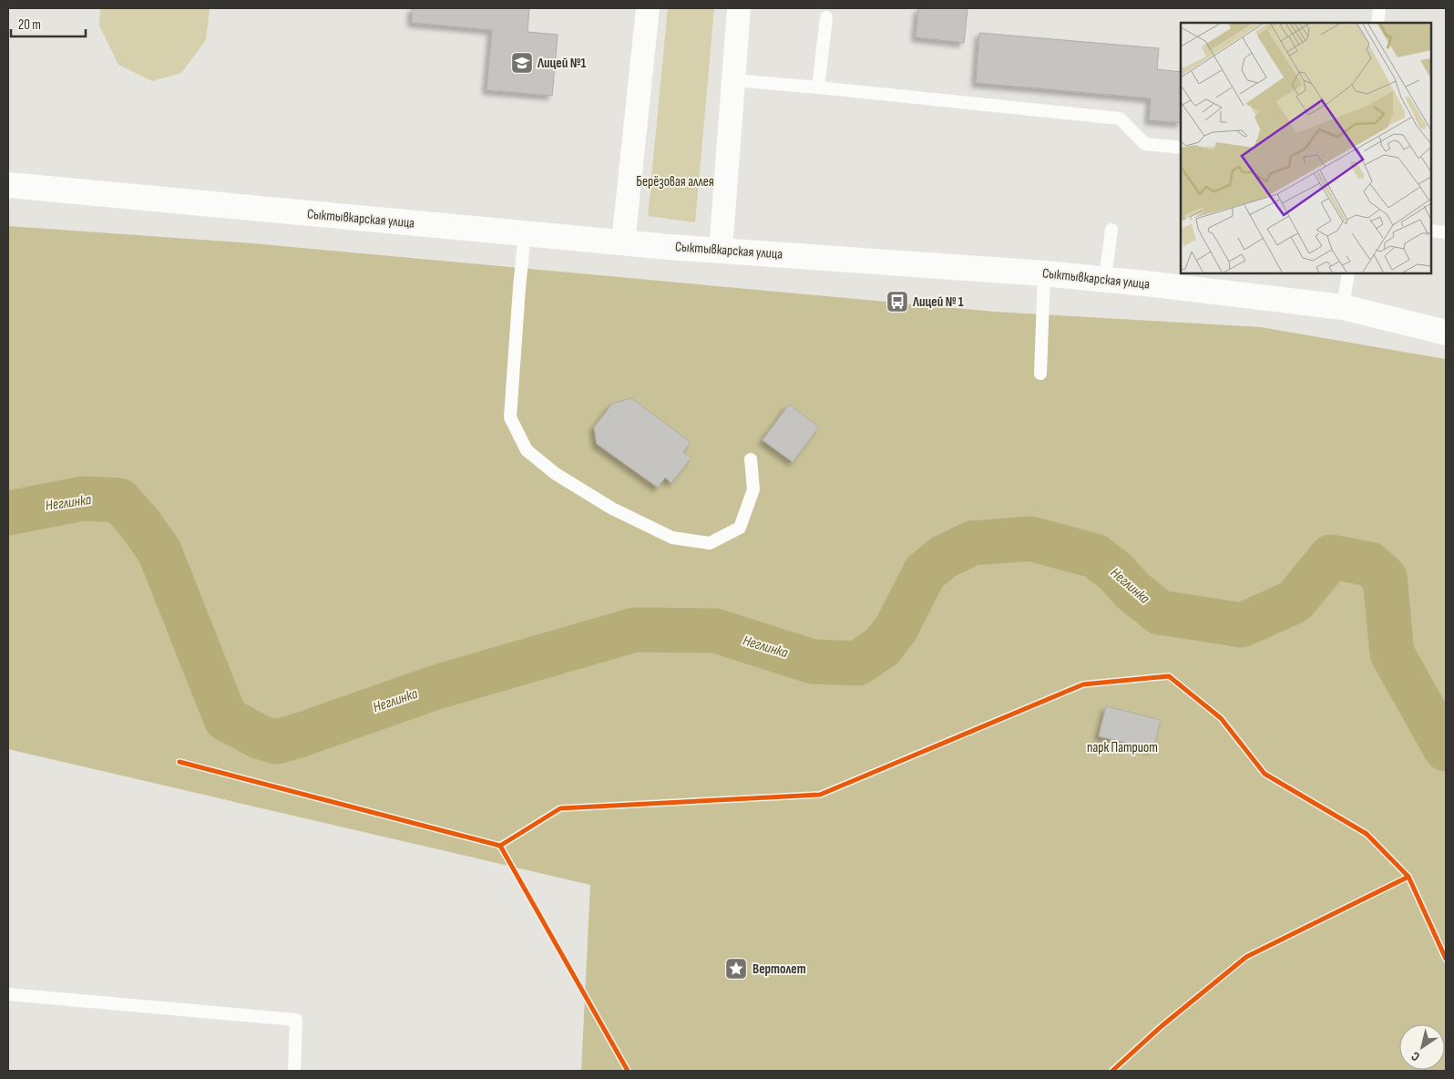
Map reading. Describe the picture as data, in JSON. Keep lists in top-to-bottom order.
{
  "streets": {
    "street": ["Сыктывкарская улица"]
  },
  "water": ["Неглинка"],
  "parks": ["Берёзовая аллея", "парк Патриот"],
  "places": {
    "school or university": ["Лицей №1"],
    "bus stop": ["Лицей № 1"],
    "place": ["Вертолет"]
  },
  "scale_bar": "20 m",
  "north": "bottom left"
}
